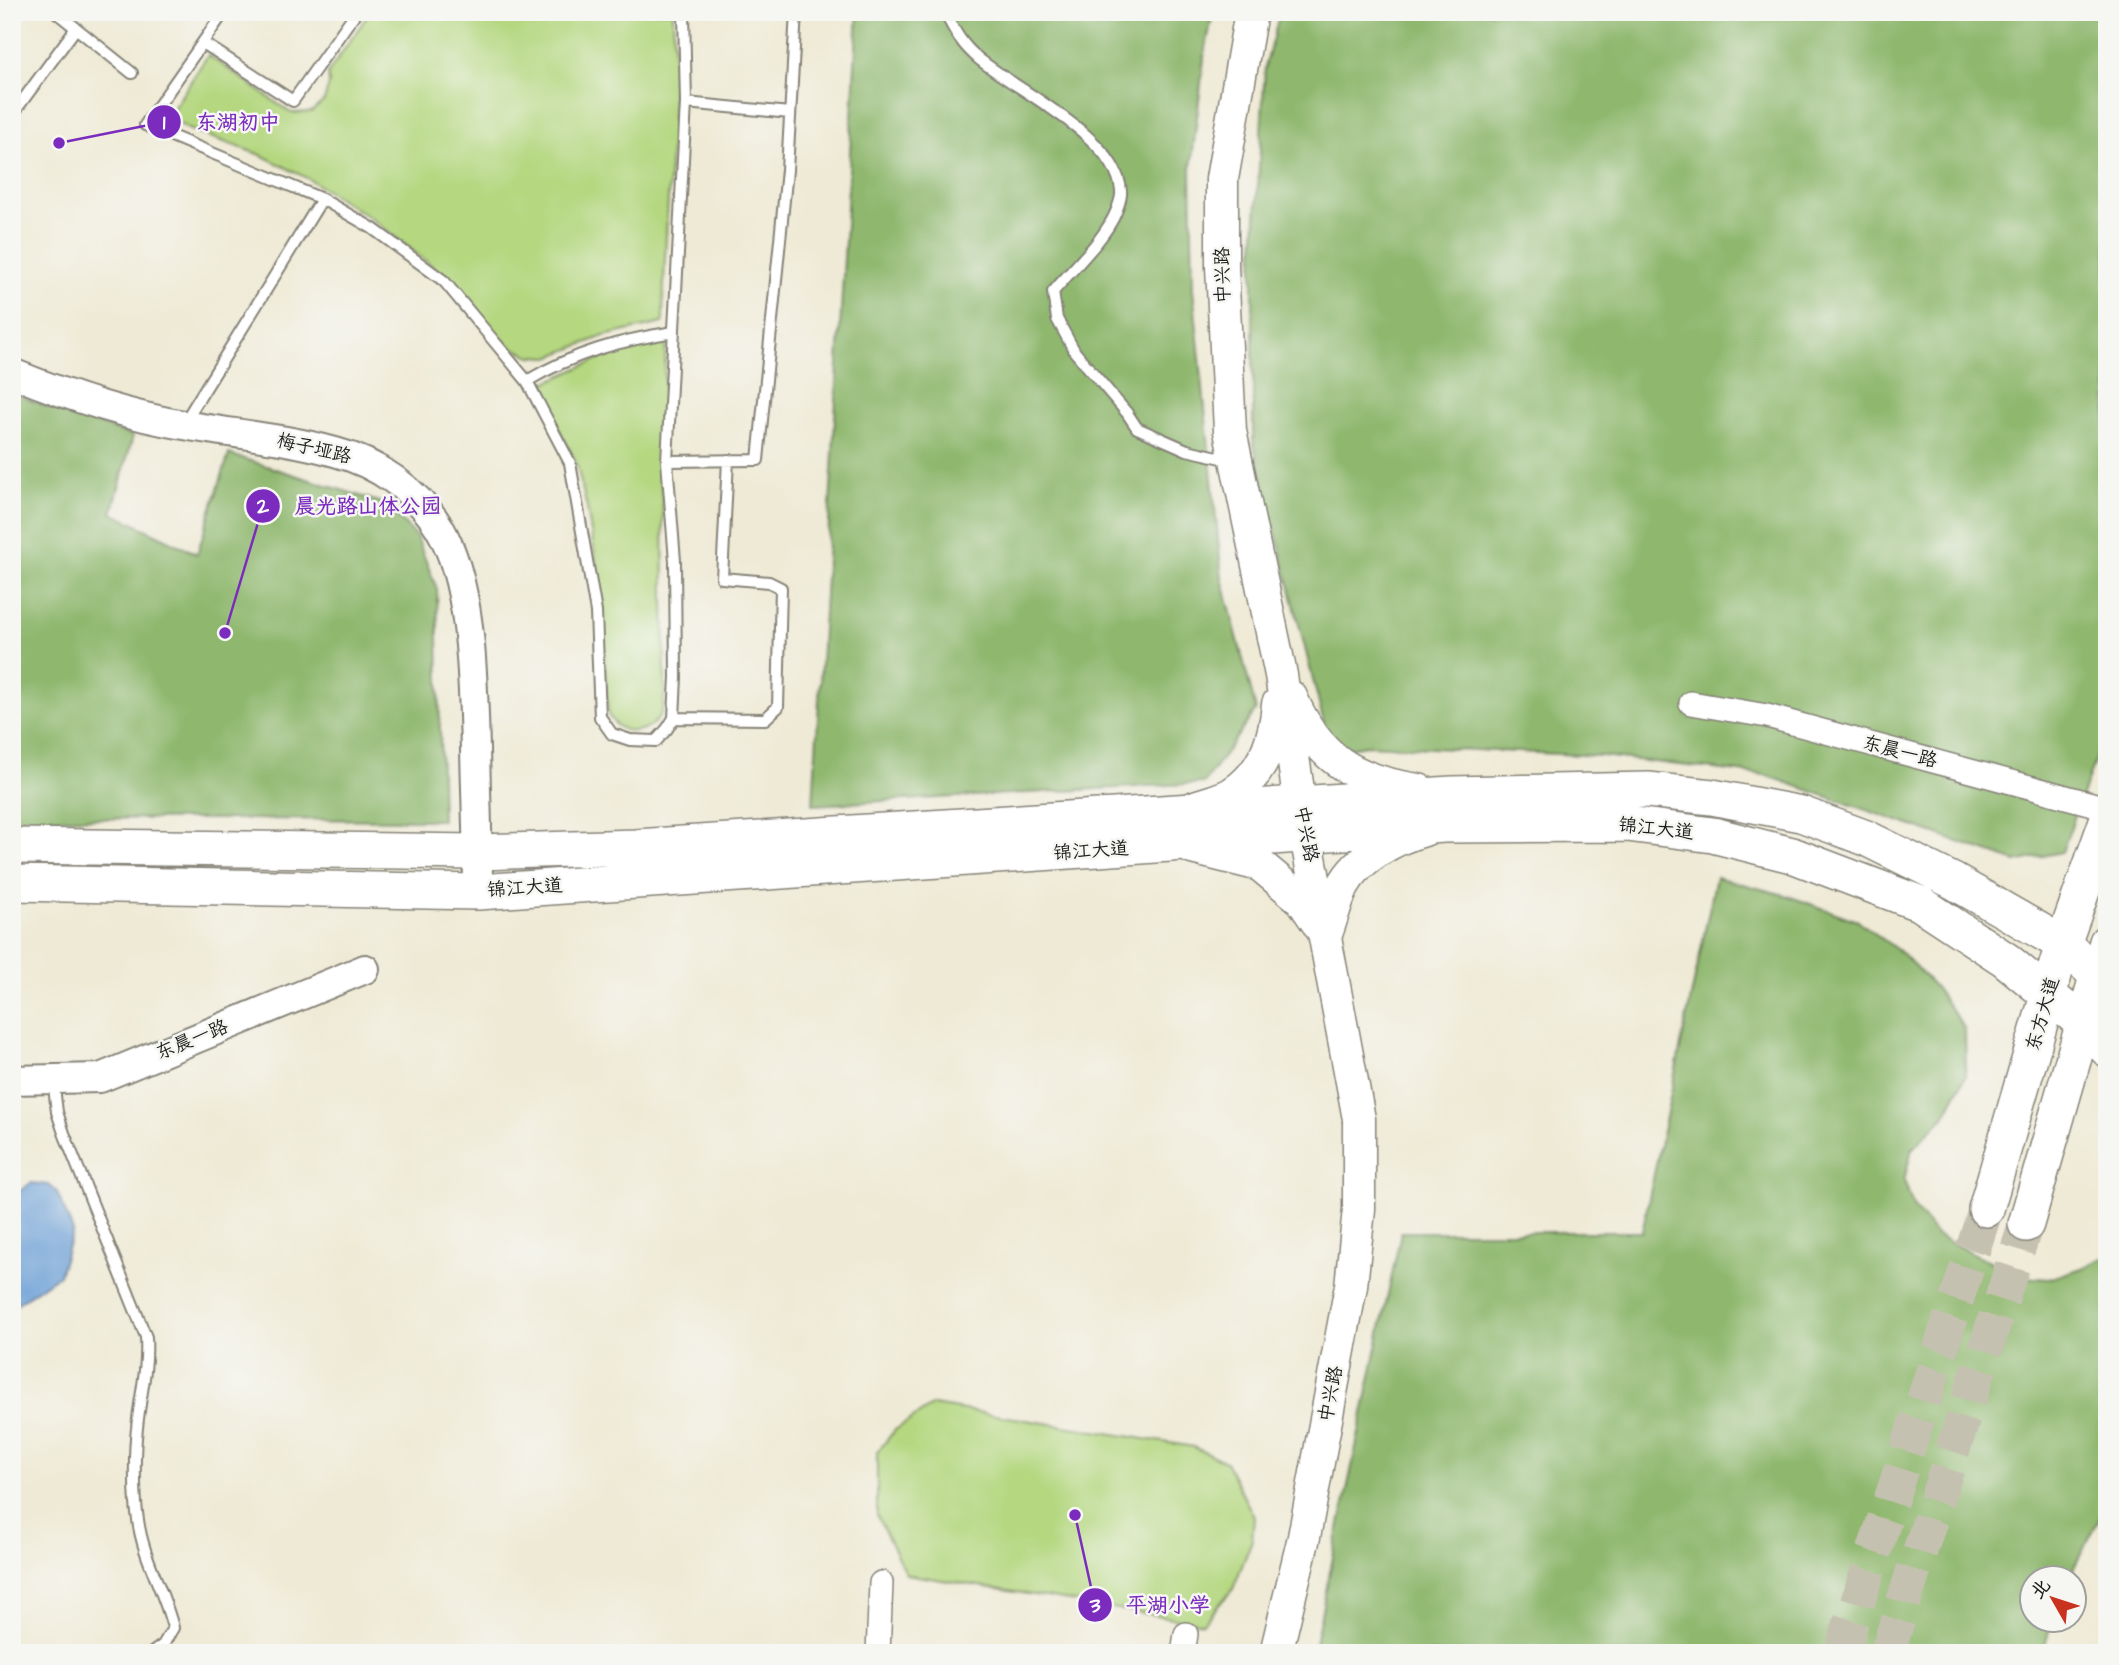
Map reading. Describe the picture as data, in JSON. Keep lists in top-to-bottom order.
{
  "streets": {
    "main road": ["中兴路", "锦江大道", "东方大道"],
    "street": ["梅子垭路", "东晨一路"]
  },
  "crossings": [
    ["中兴路", "锦江大道"],
    ["梅子垭路", "锦江大道"],
    ["锦江大道", "东方大道"]
  ],
  "places": ["东湖初中", "晨光路山体公园", "平湖小学"],
  "north": "top left"
}
